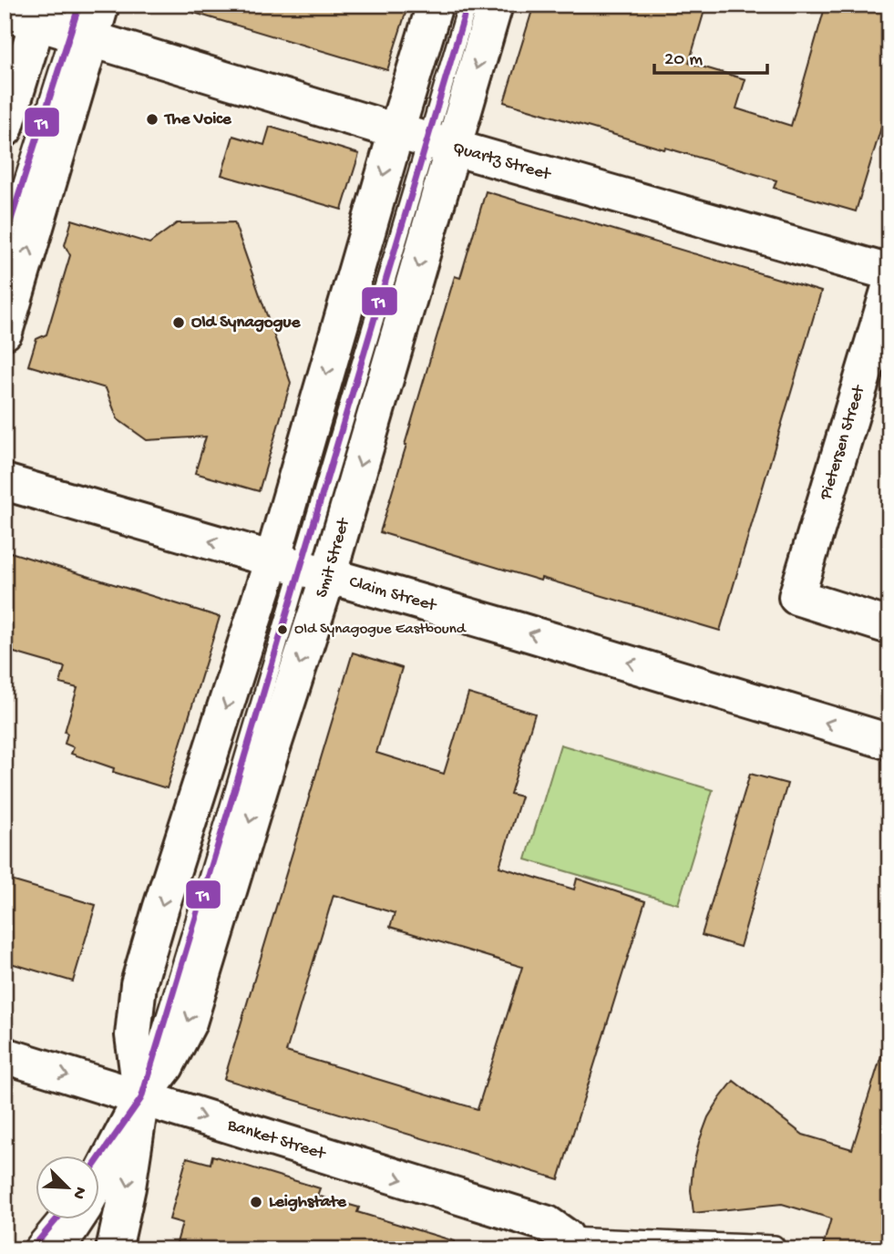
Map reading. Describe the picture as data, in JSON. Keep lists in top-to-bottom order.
{
  "streets": {
    "main road": [
      "Quartz Street",
      "Pietersen Street",
      "Smit Street",
      "Claim Street",
      "Banket Street"
    ]
  },
  "crossings": [
    ["Quartz Street", "Smit Street"],
    ["Smit Street", "Claim Street"],
    ["Smit Street", "Banket Street"]
  ],
  "one_way": ["Smit Street", "Claim Street", "Banket Street"],
  "places": [
    "The Voice",
    "Old Synagogue",
    "Old Synagogue Eastbound",
    "Leighstate"
  ],
  "lines": ["transit line T1"],
  "scale_bar": "20 m",
  "north": "bottom right"
}
